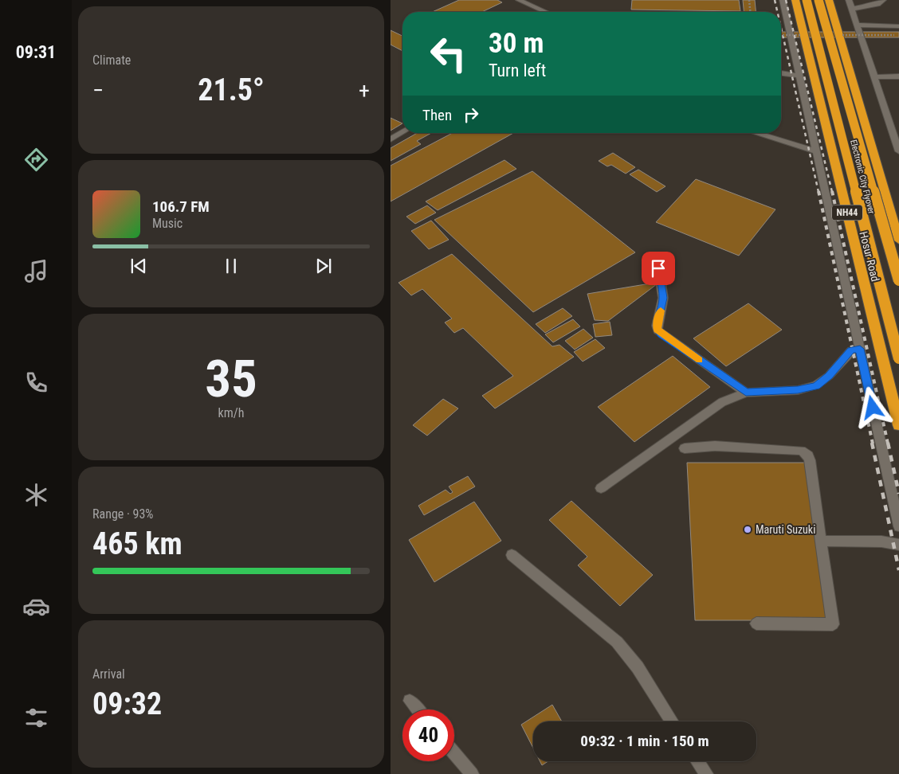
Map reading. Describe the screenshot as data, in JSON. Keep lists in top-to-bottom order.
{
  "streets": {
    "highway": ["Electronic City Flyover", "NH44", "Hosur Road"]
  },
  "places": ["Maruti Suzuki"],
  "page": {
    "tabs": "09:31",
    "tile": [
      "Climate",
      ["35", "km/h"],
      ["Range · 93%", "465 km"],
      ["Arrival", "09:32"]
    ],
    "turn": ["30 m", "Turn left"],
    "heat": ["−", "21.5°", "+"],
    "then": "Then",
    "song": ["106.7 FM", "Music"],
    "limit": "40",
    "trip": "09:32 · 1 min · 150 m"
  }
}
